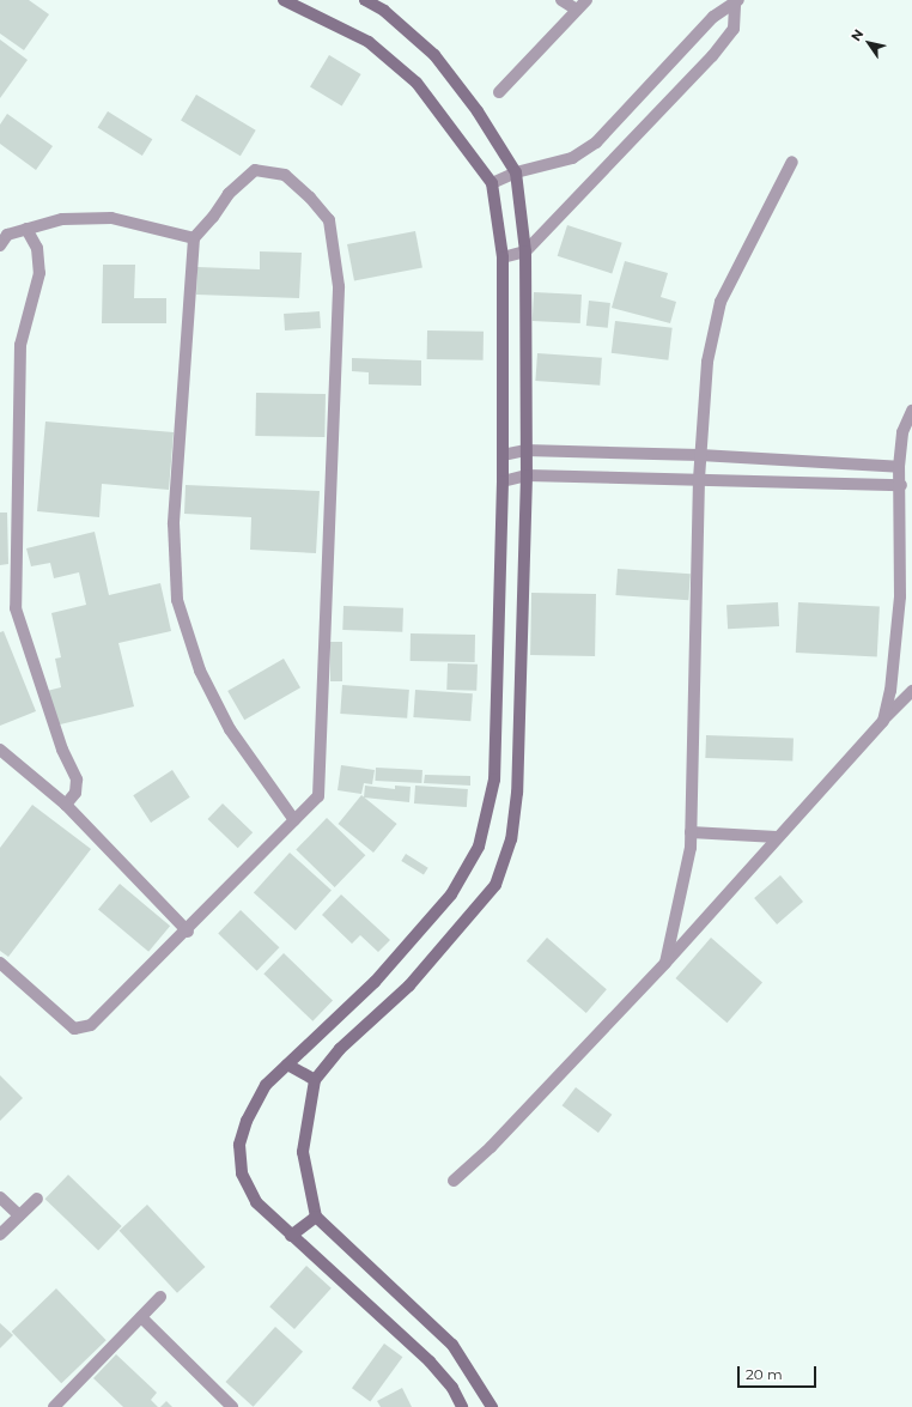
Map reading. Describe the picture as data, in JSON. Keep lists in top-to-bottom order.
{
  "scale_bar": "20 m",
  "north": "top left"
}
